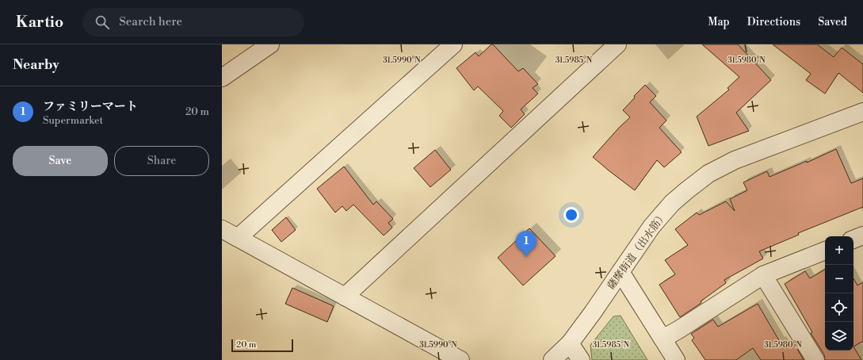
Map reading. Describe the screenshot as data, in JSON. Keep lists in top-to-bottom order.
{
  "streets": {
    "street": ["薩摩街道（出水筋）"]
  },
  "scale_bar": "20 m",
  "page": {
    "header": "Kartio",
    "search": "Search here",
    "nav": ["Map", "Directions", "Saved"],
    "heading": "Nearby",
    "list": [
      {
        "mark": "1",
        "name": "ファミリーマート",
        "note": "Supermarket",
        "value": "20 m"
      }
    ],
    "buttons": ["Save", "Share"],
    "pins": "1",
    "map_buttons": ["+", "−"],
    "scale": "20 m"
  },
  "coordinates": ["31.5990°N", "31.5985°N", "31.5980°N"]
}
